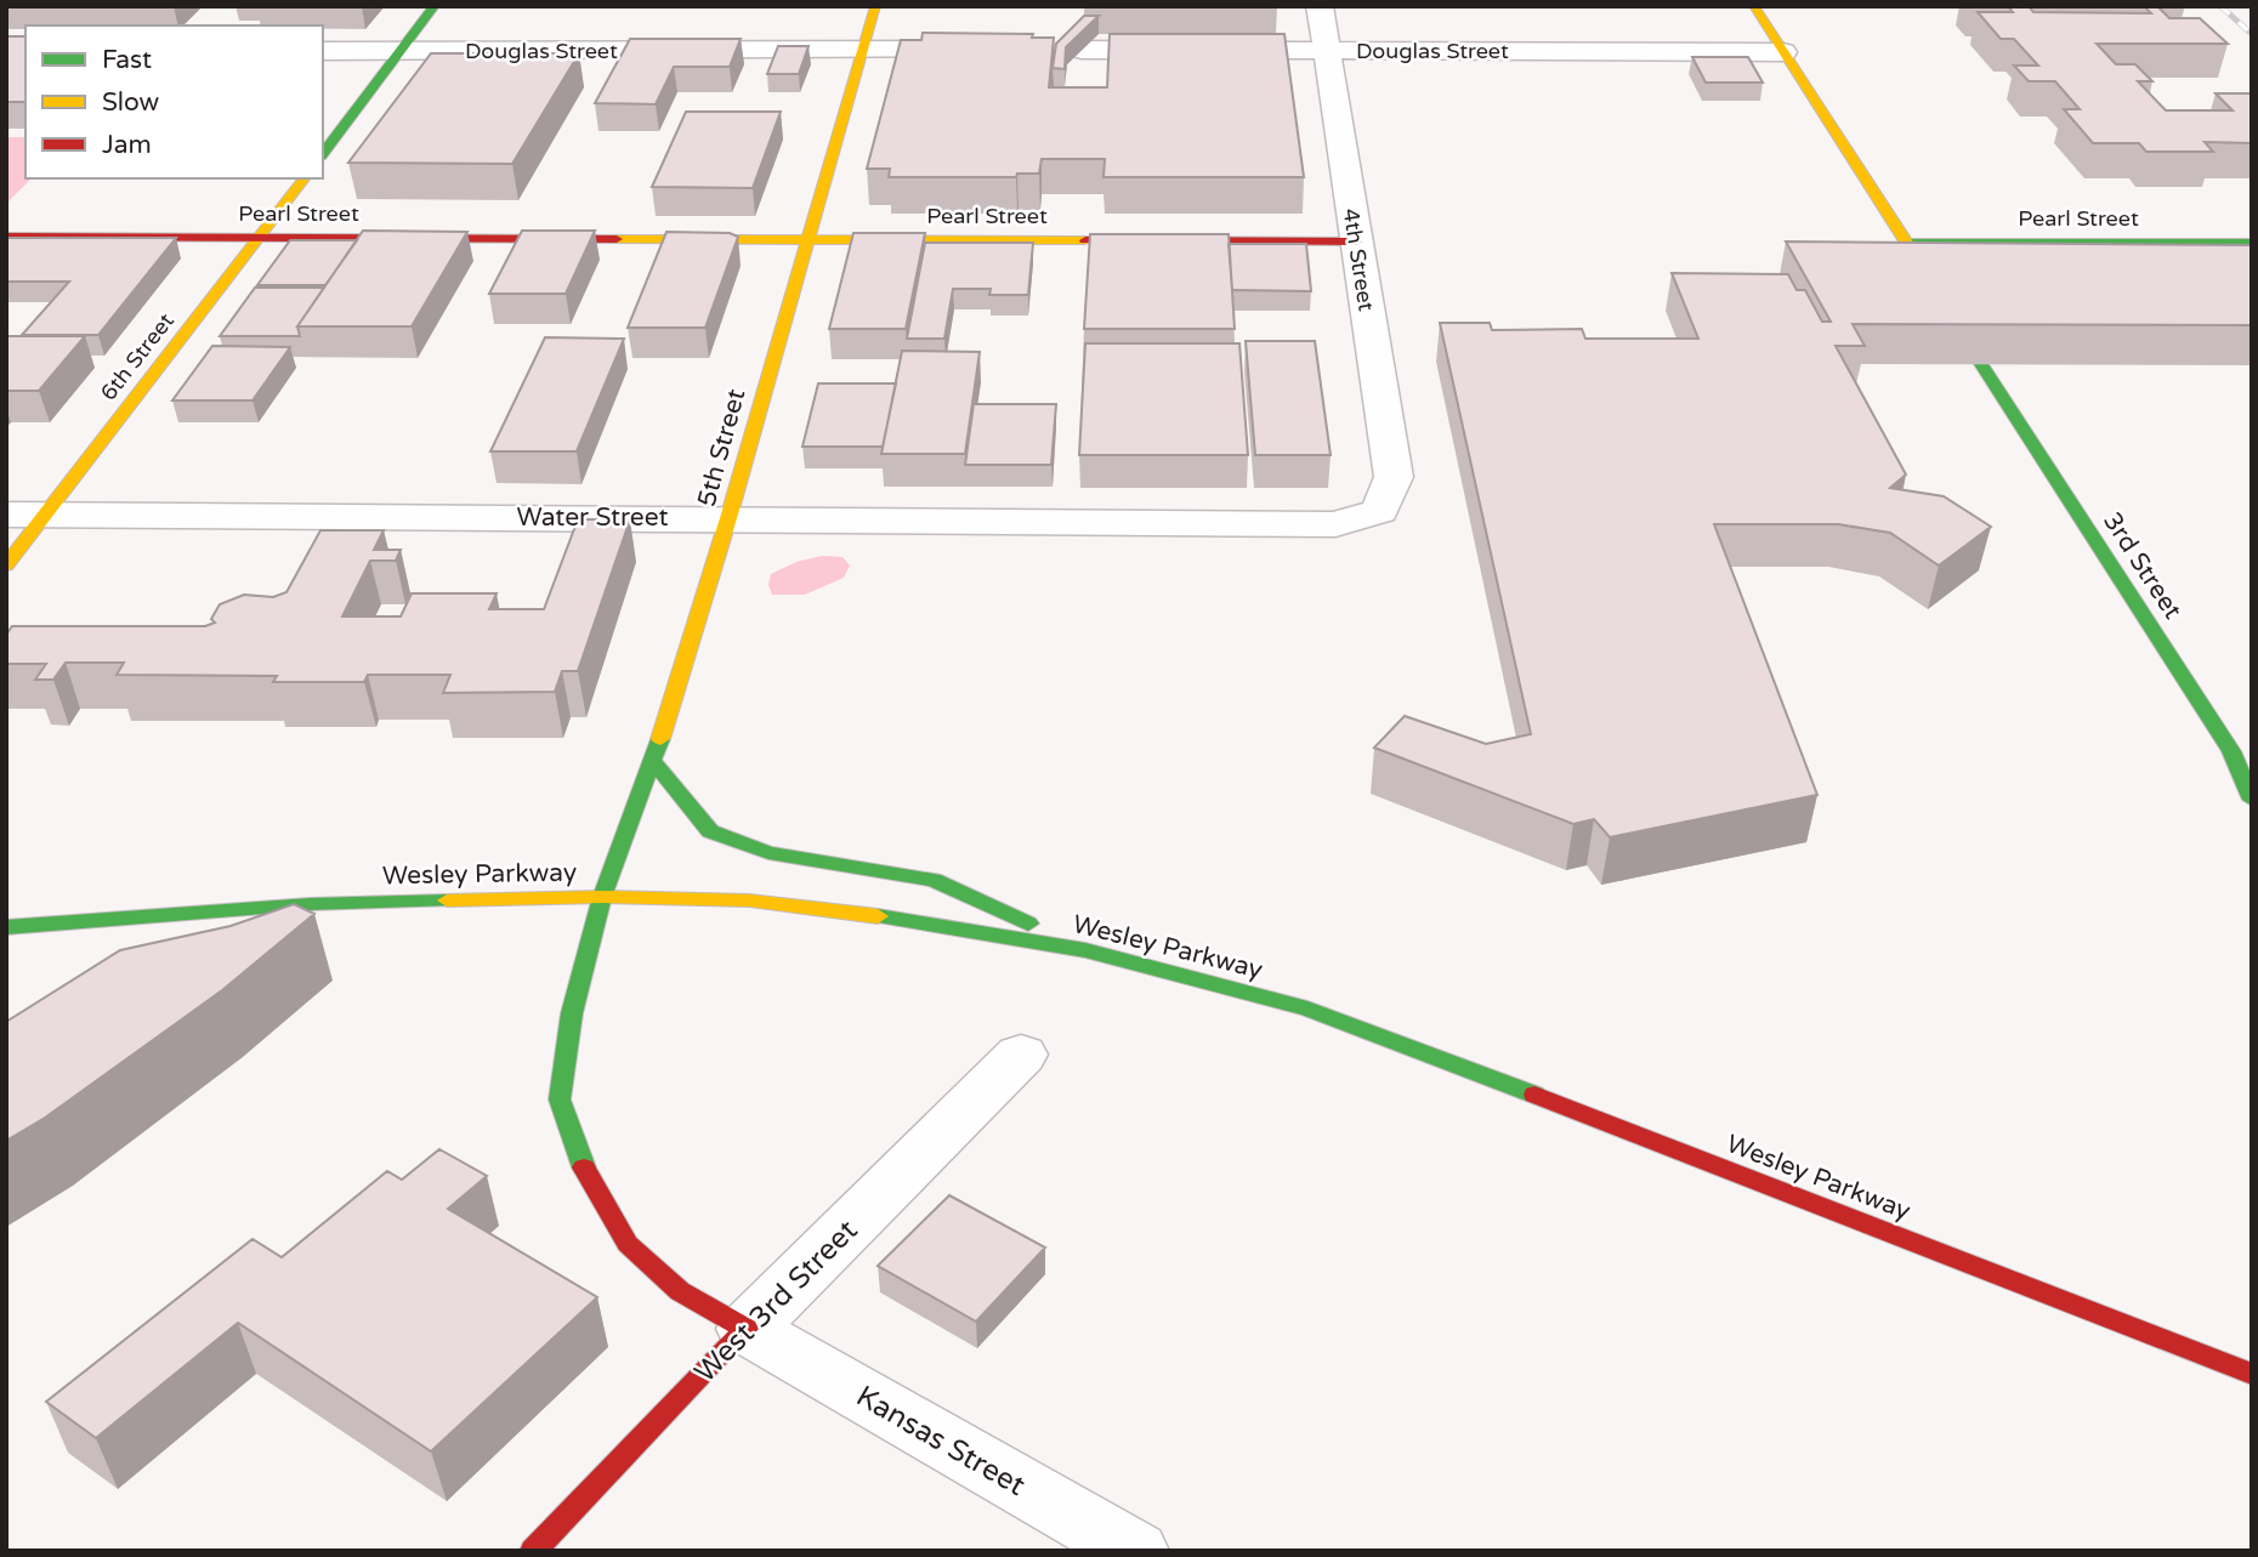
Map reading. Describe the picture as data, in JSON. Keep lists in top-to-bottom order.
{
  "streets": {
    "main road": [
      "Pearl Street",
      "6th Street",
      "5th Street",
      "3rd Street",
      "Wesley Parkway",
      "West 3rd Street"
    ],
    "street": [
      "Douglas Street",
      "4th Street",
      "Water Street",
      "Kansas Street"
    ]
  },
  "crossings": [
    ["Douglas Street", "4th Street"],
    ["Douglas Street", "5th Street"],
    ["Pearl Street", "4th Street"],
    ["Pearl Street", "6th Street"],
    ["Pearl Street", "5th Street"],
    ["4th Street", "Water Street"],
    ["6th Street", "Water Street"],
    ["5th Street", "Water Street"],
    ["5th Street", "Wesley Parkway"],
    ["5th Street", "West 3rd Street"],
    ["5th Street", "Kansas Street"],
    ["West 3rd Street", "Kansas Street"]
  ],
  "legend": ["Fast", "Slow", "Jam"]
}
